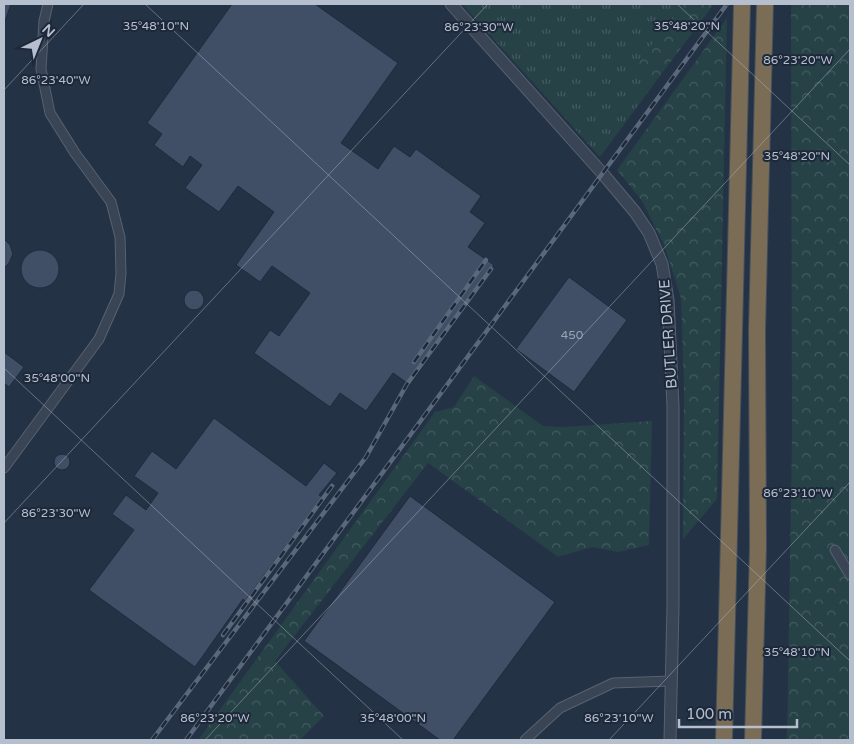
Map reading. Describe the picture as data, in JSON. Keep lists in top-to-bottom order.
{
  "streets": {
    "street": ["BUTLER DRIVE"]
  },
  "house_numbers": ["450"],
  "scale_bar": "100 m",
  "north": "top right",
  "coordinates": [
    "35°48'10\"N",
    "35°48'20\"N",
    "86°23'30\"W",
    "86°23'20\"W",
    "86°23'40\"W",
    "35°48'00\"N",
    "86°23'10\"W"
  ]
}
